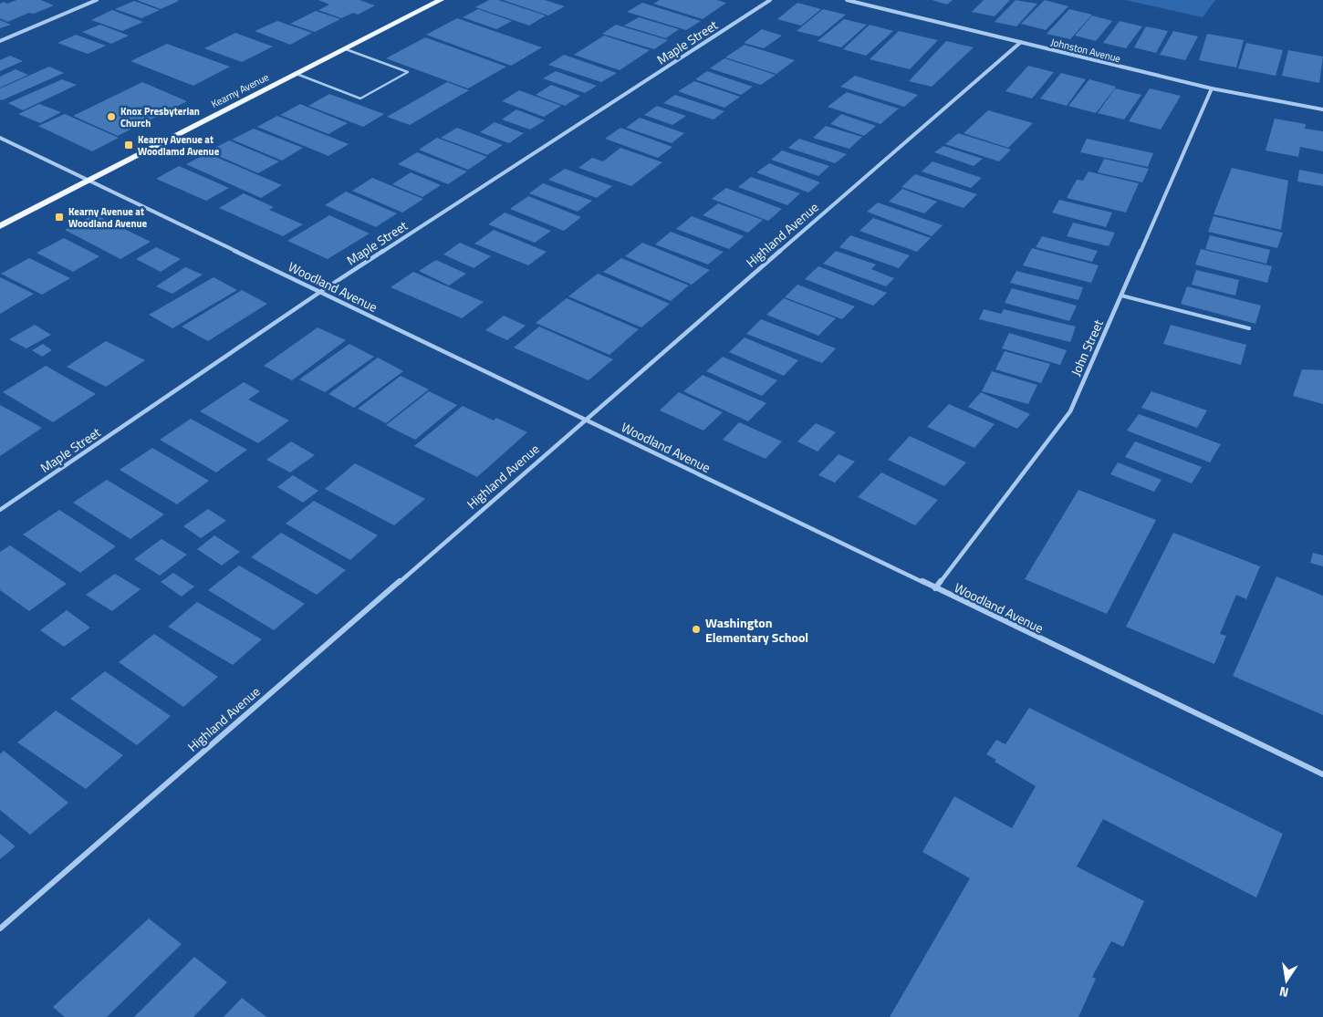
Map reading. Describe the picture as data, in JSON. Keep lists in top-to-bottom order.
{
  "streets": {
    "main road": ["Kearny Avenue"],
    "street": [
      "Maple Street",
      "Johnston Avenue",
      "Highland Avenue",
      "Woodland Avenue",
      "John Street"
    ]
  },
  "crossings": [
    ["Maple Street", "Woodland Avenue"],
    ["Johnston Avenue", "Highland Avenue"],
    ["Johnston Avenue", "John Street"],
    ["Kearny Avenue", "Woodland Avenue"],
    ["Highland Avenue", "Woodland Avenue"],
    ["Woodland Avenue", "John Street"]
  ],
  "places": {
    "other": ["Knox Presbyterian Church", "Washington Elementary School"],
    "transit": ["Kearny Avenue at Woodlamd Avenue", "Kearny Avenue at Woodland Avenue"]
  },
  "north": "bottom"
}
